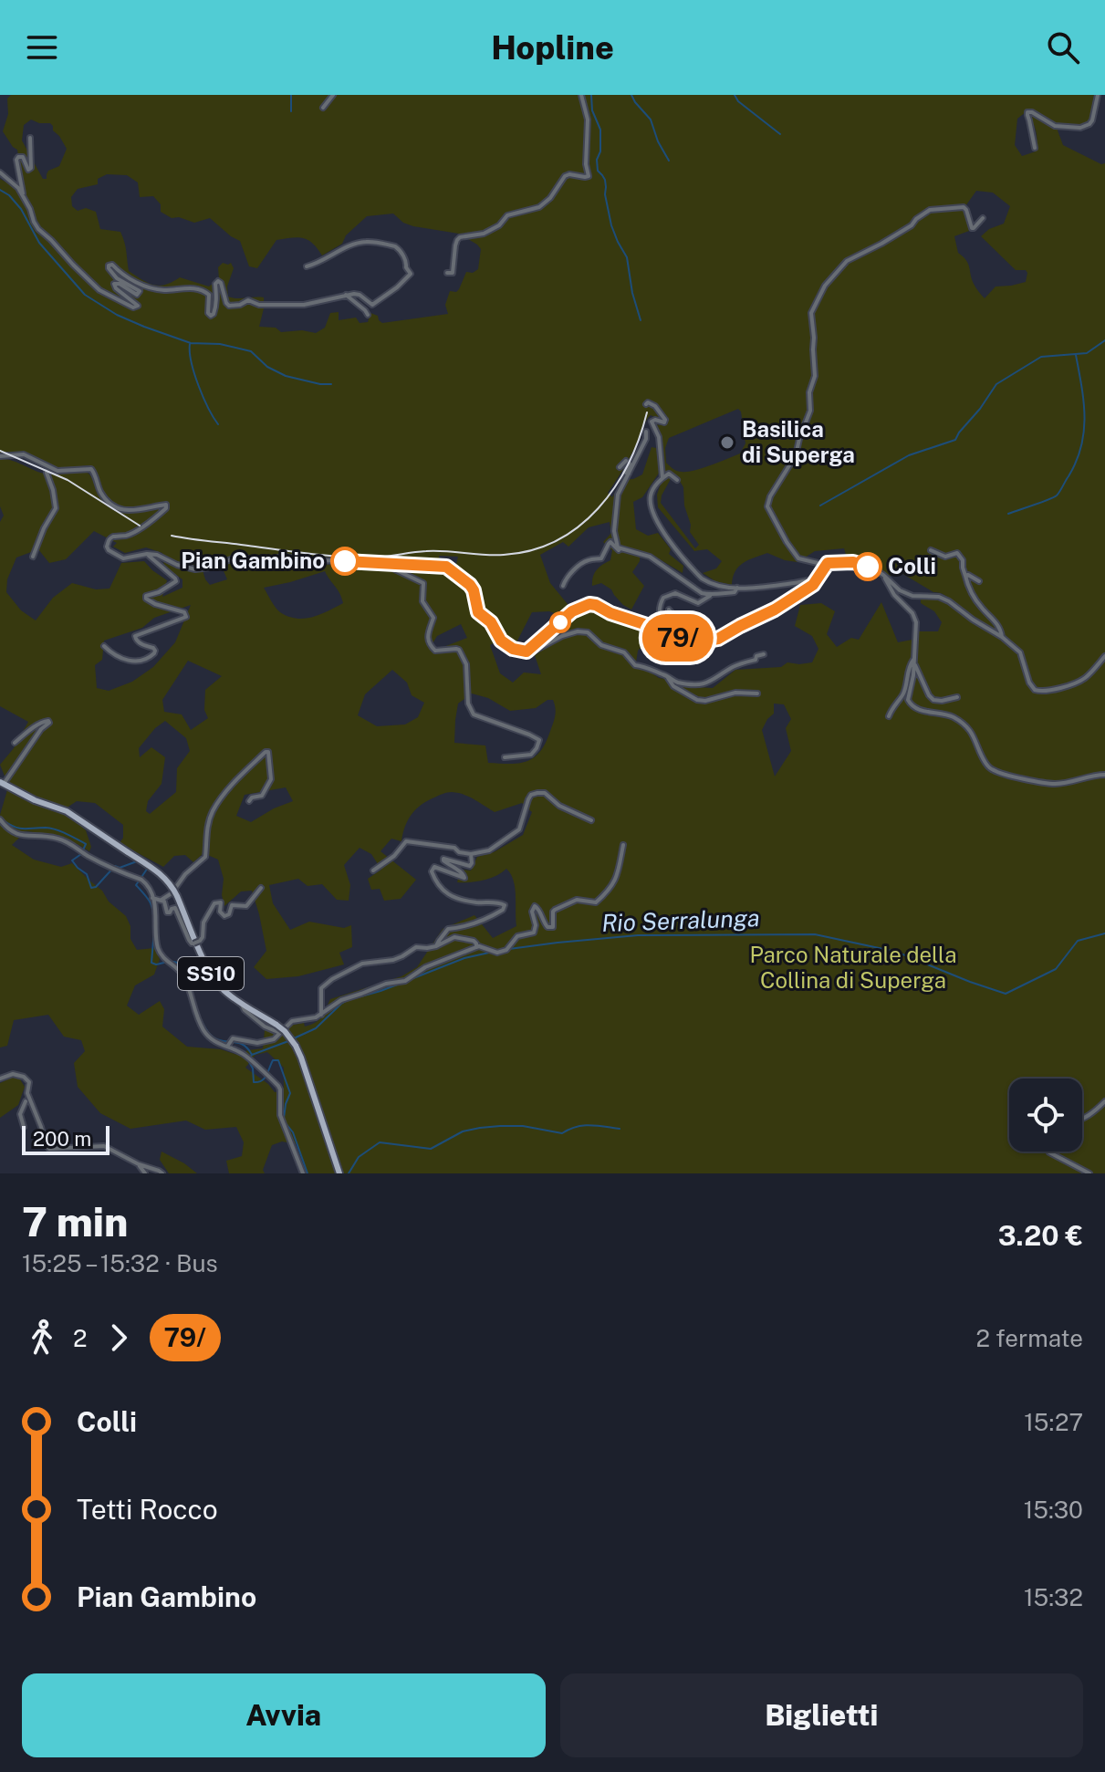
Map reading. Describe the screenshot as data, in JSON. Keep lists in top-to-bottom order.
{
  "streets": {
    "main road": ["SS10"]
  },
  "water": ["Rio Serralunga"],
  "parks": ["Parco Naturale della Collina di Superga"],
  "places": ["Basilica di Superga", "Pian Gambino", "Colli"],
  "lines": ["bus line 79/"],
  "scale_bar": "200 m",
  "page": {
    "header": "Hopline",
    "on_map": "79/",
    "scale": "200 m",
    "heading": ["7 min", "15:25 – 15:32 · Bus", "3.20 €"],
    "legs": ["2", "79/", "2 fermate"],
    "list": [
      {
        "name": "Colli",
        "value": "15:27"
      },
      {
        "name": "Tetti Rocco",
        "value": "15:30"
      },
      {
        "name": "Pian Gambino",
        "value": "15:32"
      }
    ],
    "buttons": ["Avvia", "Biglietti"]
  }
}
